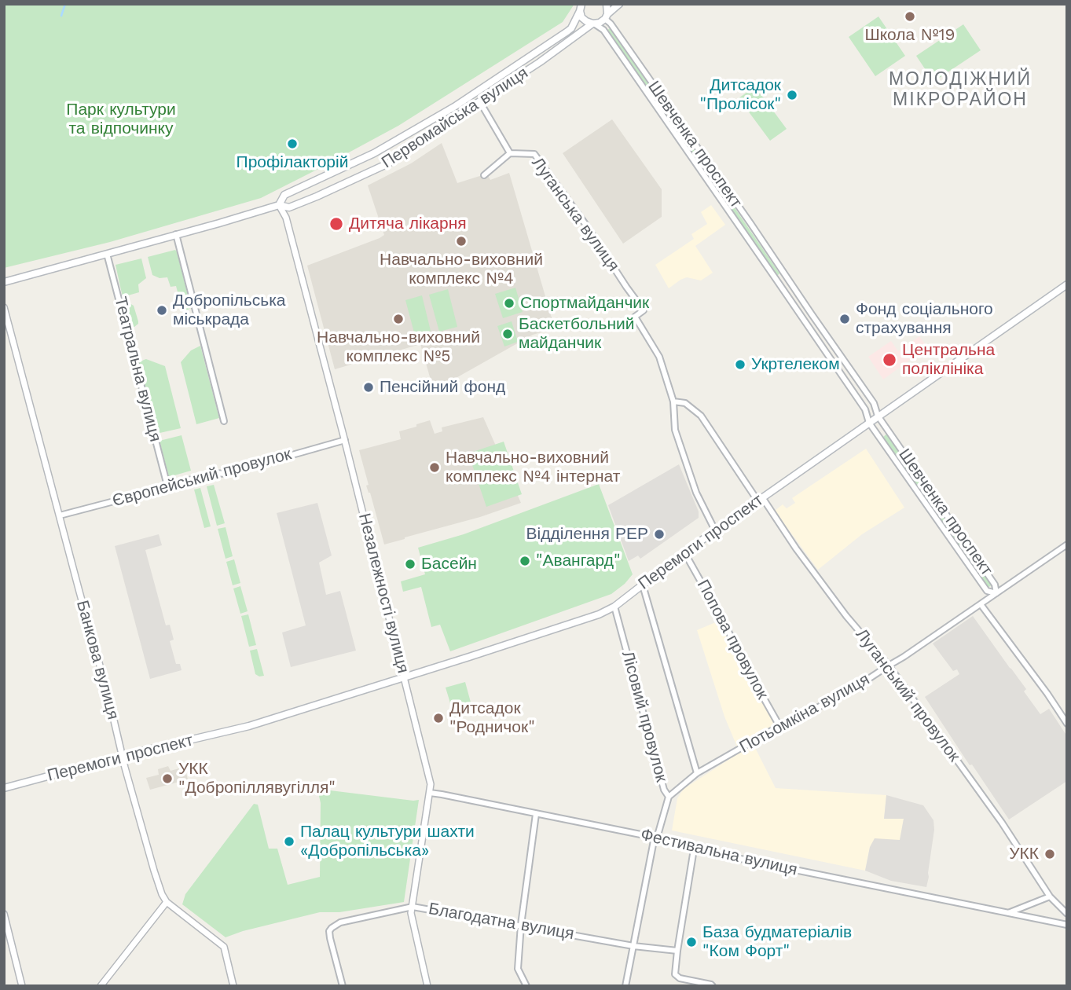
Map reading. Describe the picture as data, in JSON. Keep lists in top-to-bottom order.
{
  "streets": {
    "main road": ["Первомайська вулиця", "Перемоги проспект"],
    "street": [
      "Шевченка проспект",
      "Луганська вулиця",
      "Театральна вулиця",
      "Європейський провулок",
      "Незалежності вулиця",
      "Попова провулок",
      "Банкова вулиця",
      "Луганський провулок",
      "Потьомкіна вулиця",
      "Лісовий провулок",
      "Фестивальна вулиця",
      "Благодатна вулиця"
    ]
  },
  "crossings": [
    ["Первомайська вулиця", "Шевченка проспект"],
    ["Первомайська вулиця", "Луганська вулиця"],
    ["Первомайська вулиця", "Театральна вулиця"],
    ["Первомайська вулиця", "Незалежності вулиця"],
    ["Шевченка проспект", "Перемоги проспект"],
    ["Шевченка проспект", "Потьомкіна вулиця"],
    ["Луганська вулиця", "Перемоги проспект"],
    ["Театральна вулиця", "Європейський провулок"],
    ["Європейський провулок", "Незалежності вулиця"],
    ["Європейський провулок", "Банкова вулиця"],
    ["Перемоги проспект", "Незалежності вулиця"],
    ["Перемоги проспект", "Попова провулок"],
    ["Перемоги проспект", "Банкова вулиця"],
    ["Перемоги проспект", "Луганський провулок"],
    ["Перемоги проспект", "Лісовий провулок"],
    ["Незалежності вулиця", "Фестивальна вулиця"],
    ["Незалежності вулиця", "Благодатна вулиця"],
    ["Попова провулок", "Потьомкіна вулиця"],
    ["Луганський провулок", "Потьомкіна вулиця"],
    ["Потьомкіна вулиця", "Лісовий провулок"],
    ["Лісовий провулок", "Фестивальна вулиця"],
    ["Лісовий провулок", "Благодатна вулиця"]
  ],
  "districts": ["МОЛОДІЖНИЙ МІКРОРАЙОН"],
  "parks": ["Парк культури та відпочинку"],
  "places": [
    "Школа №19",
    "Дитсадок \"Пролісок\"",
    "Профілакторій",
    "Дитяча лікарня",
    "Навчально-виховний комплекс №4",
    "Спортмайданчик",
    "Добропільська міськрада",
    "Навчально-виховний комплекс №5",
    "Фонд соціального страхування",
    "Баскетбольний майданчик",
    "Центральна поліклініка",
    "Укртелеком",
    "Пенсійний фонд",
    "Навчально-виховний комплекс №4 інтернат",
    "Відділення РЕР",
    "\"Авангард\"",
    "Басейн",
    "Дитсадок \"Родничок\"",
    "УКК \"Добропіллявугілля\"",
    "Палац культури шахти «Добропільська»",
    "УКК",
    "База будматеріалів \"Ком Форт\""
  ]
}
